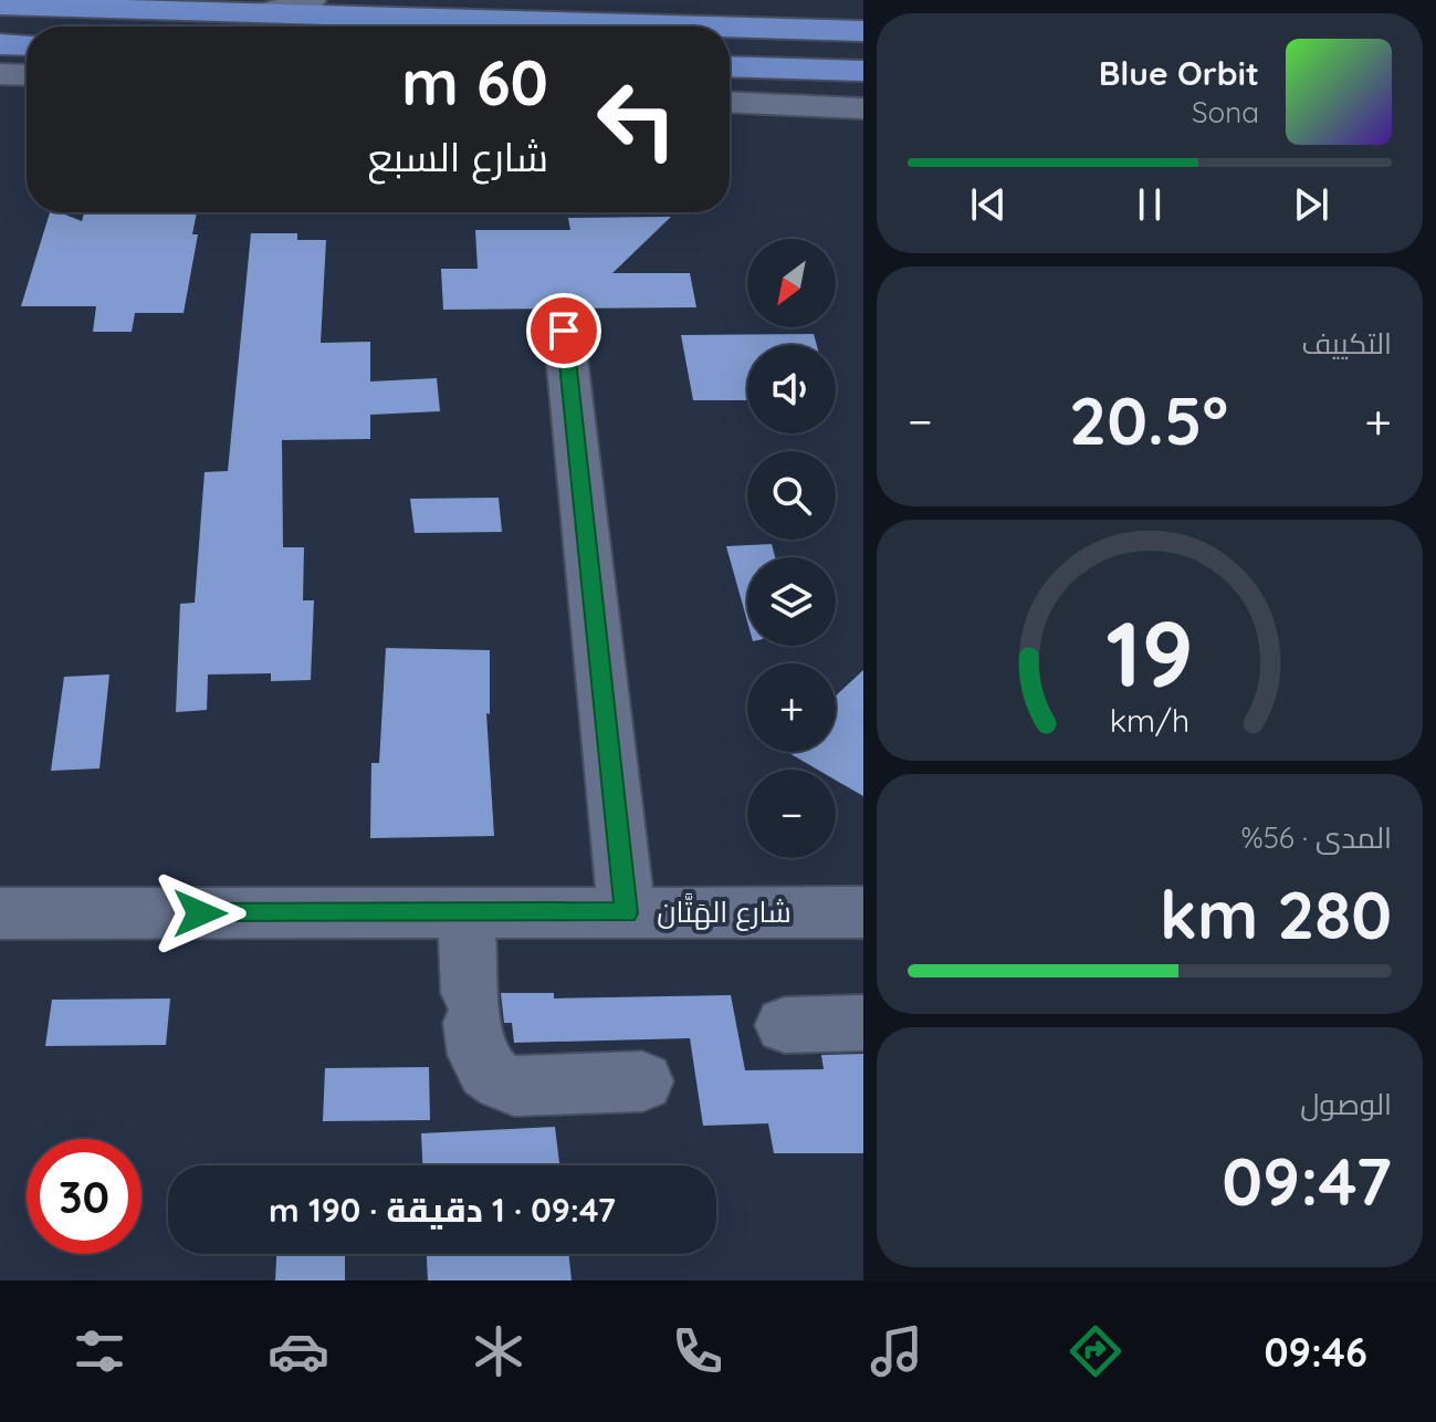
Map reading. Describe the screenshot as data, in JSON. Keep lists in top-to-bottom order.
{
  "streets": {
    "street": ["شارع الهَتَّان"]
  },
  "north": "bottom left",
  "page": {
    "turn": ["60 m", "شارع السبع"],
    "song": ["Blue Orbit", "Sona"],
    "map_buttons": ["+", "−"],
    "tile": [
      "التكييف",
      ["المدى · 56%", "280 km"],
      ["الوصول", "09:47"]
    ],
    "heat": ["−", "20.5°", "+"],
    "limit": "30",
    "trip": "09:47 · 1 دقيقة · 190 m",
    "tabs": "09:46",
    "gauge": ["19", "km/h"]
  }
}
